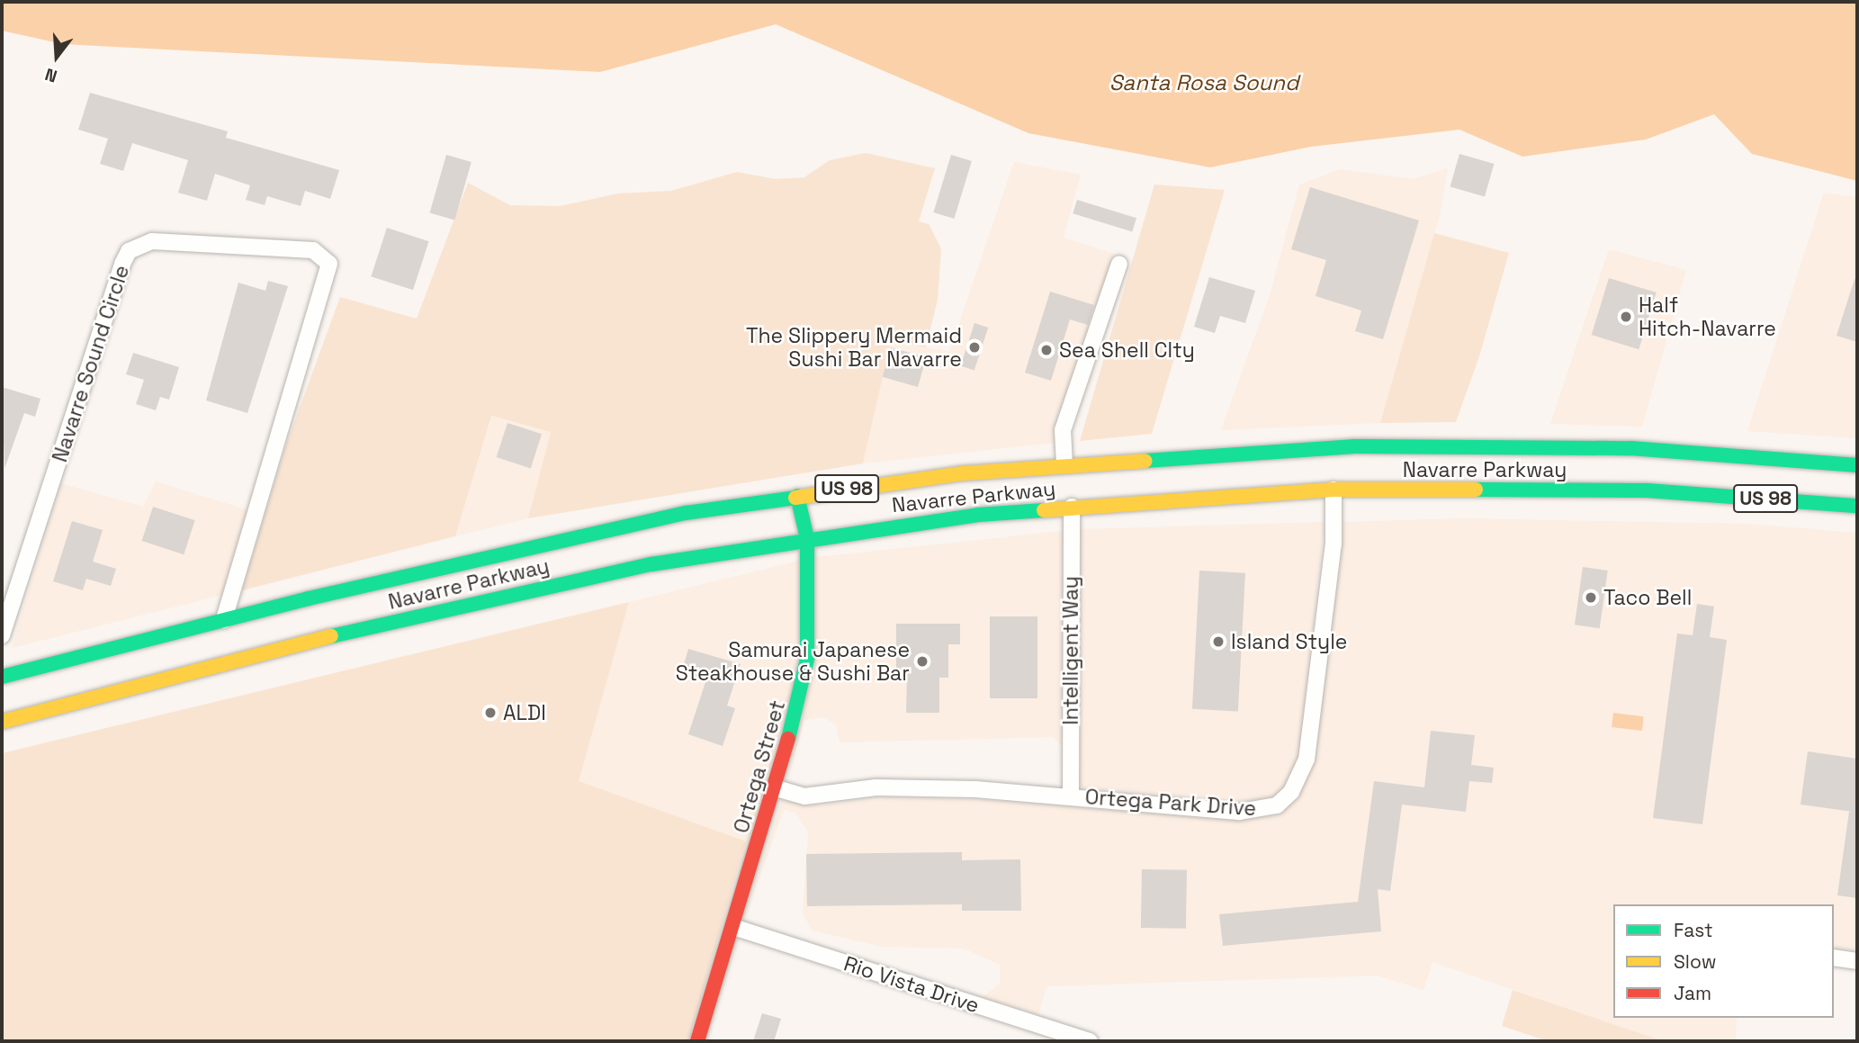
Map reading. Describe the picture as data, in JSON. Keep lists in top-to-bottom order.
{
  "streets": {
    "main road": ["Navarre Parkway", "US 98", "Ortega Street"],
    "street": [
      "Navarre Sound Circle",
      "Intelligent Way",
      "Ortega Park Drive",
      "Rio Vista Drive"
    ]
  },
  "crossings": [
    ["Navarre Sound Circle", "Navarre Parkway"],
    ["Navarre Parkway", "Intelligent Way"],
    ["Navarre Parkway", "Ortega Street"],
    ["Navarre Parkway", "Ortega Park Drive"],
    ["Intelligent Way", "Ortega Park Drive"],
    ["Ortega Street", "Ortega Park Drive"],
    ["Ortega Street", "Rio Vista Drive"]
  ],
  "water": ["Santa Rosa Sound"],
  "places": [
    "Half Hitch-Navarre",
    "The Slippery Mermaid Sushi Bar Navarre",
    "Sea Shell CIty",
    "Taco Bell",
    "Island Style",
    "Samurai Japanese Steakhouse & Sushi Bar",
    "ALDI"
  ],
  "legend": ["Fast", "Slow", "Jam"],
  "north": "bottom"
}
